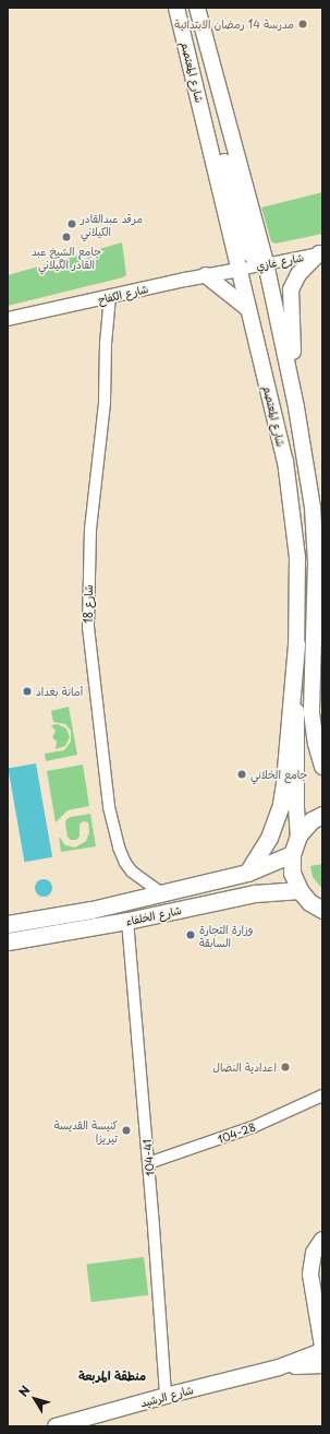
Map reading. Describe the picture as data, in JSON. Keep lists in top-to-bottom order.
{
  "streets": {
    "main road": ["شارع المعتصم", "شارع الخلفاء", "شارع الرشيد"],
    "street": [
      "شارع غازي",
      "شارع الكفاح",
      "شارع 18",
      "104-28",
      "104-41"
    ]
  },
  "crossings": [
    ["شارع المعتصم", "شارع غازي"],
    ["شارع المعتصم", "شارع الكفاح"],
    ["شارع غازي", "شارع الكفاح"],
    ["شارع الكفاح", "شارع 18"],
    ["شارع 18", "شارع الخلفاء"],
    ["شارع الخلفاء", "104-41"],
    ["104-28", "104-41"],
    ["104-41", "شارع الرشيد"]
  ],
  "districts": ["منطقة المربعة"],
  "places": [
    "مدرسة 14 رمضان الابتدائية",
    "مرقد عبدالقادر الكيلاني",
    "جامع الشيخ عبد القادر الگيلاني",
    "أمانة بغداد",
    "جامع الخلاني",
    "وزارة التجارة السابقة",
    "اعدادية النضال",
    "كنيسة القديسة تيريزا"
  ],
  "north": "top left"
}
